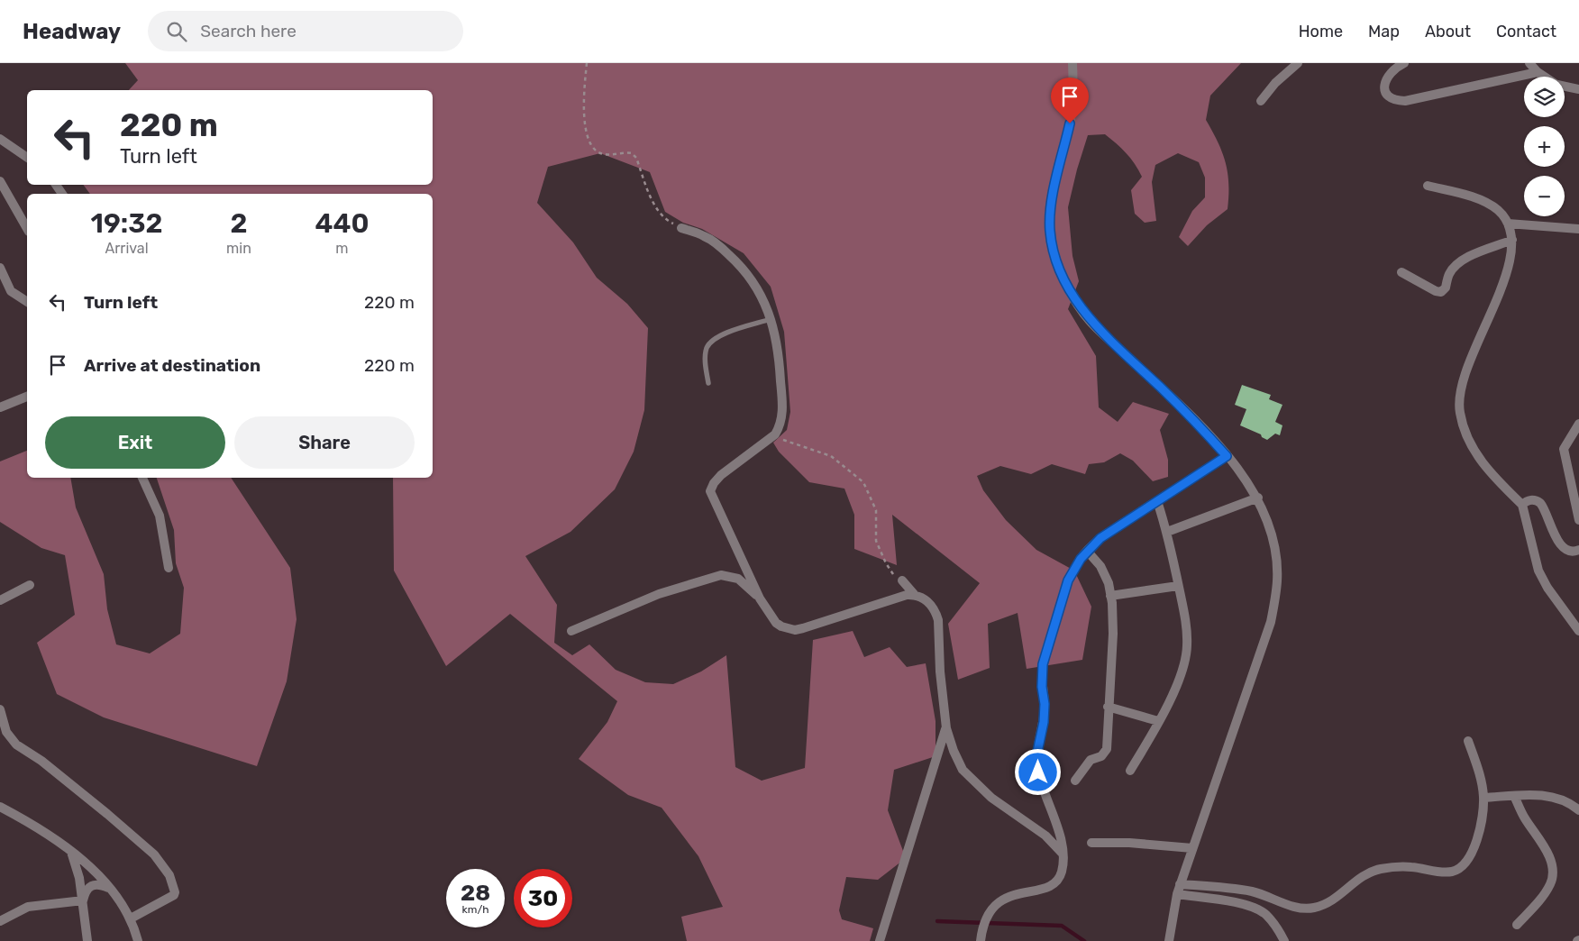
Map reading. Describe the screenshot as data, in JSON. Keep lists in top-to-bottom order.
{
  "page": {
    "header": "Headway",
    "search": "Search here",
    "nav": [
      "Home",
      "Map",
      "About",
      "Contact"
    ],
    "map_buttons": ["+", "−"],
    "turn": ["220 m", "Turn left"],
    "eta": [
      "19:32",
      "Arrival",
      "2",
      "min",
      "440",
      "m"
    ],
    "list": [
      {
        "name": "Turn left",
        "value": "220 m"
      },
      {
        "name": "Arrive at destination",
        "value": "220 m"
      }
    ],
    "buttons": ["Exit", "Share"],
    "speed": "28 km/h",
    "limit": "30"
  }
}
